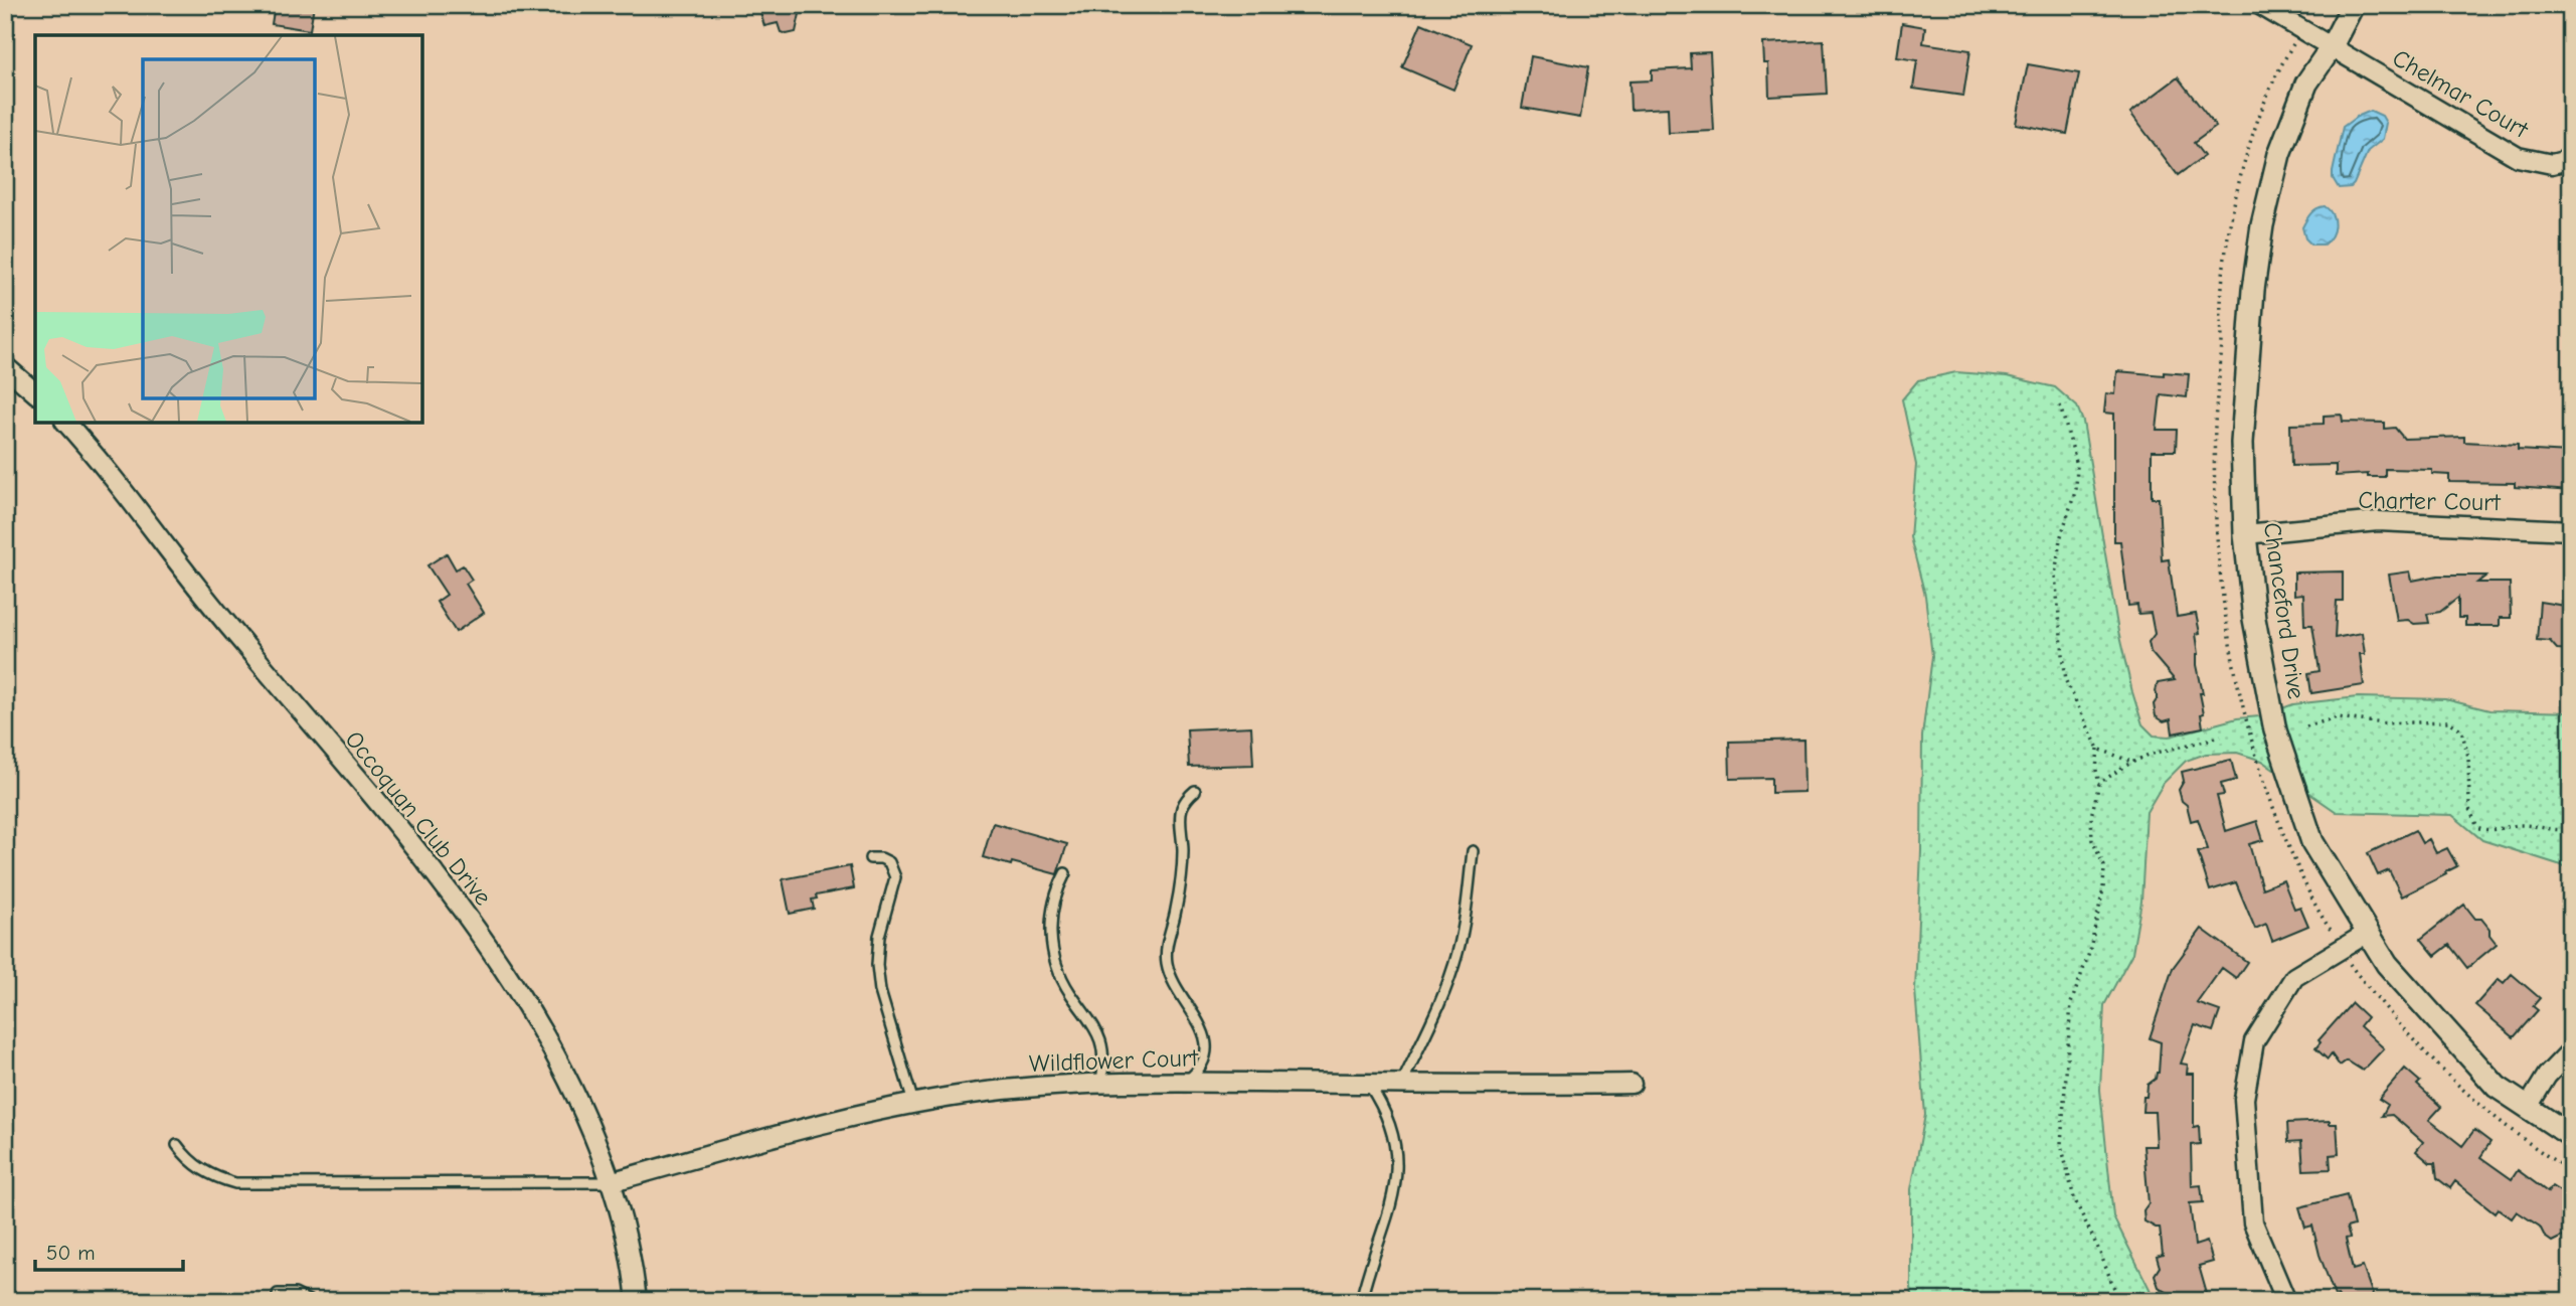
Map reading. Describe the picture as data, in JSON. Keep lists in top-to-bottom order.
{
  "streets": {
    "street": [
      "Chelmar Court",
      "Charter Court",
      "Chanceford Drive",
      "Occoquan Club Drive",
      "Wildflower Court"
    ]
  },
  "crossings": [
    ["Chelmar Court", "Chanceford Drive"],
    ["Charter Court", "Chanceford Drive"],
    ["Occoquan Club Drive", "Wildflower Court"]
  ],
  "scale_bar": "50 m"
}
